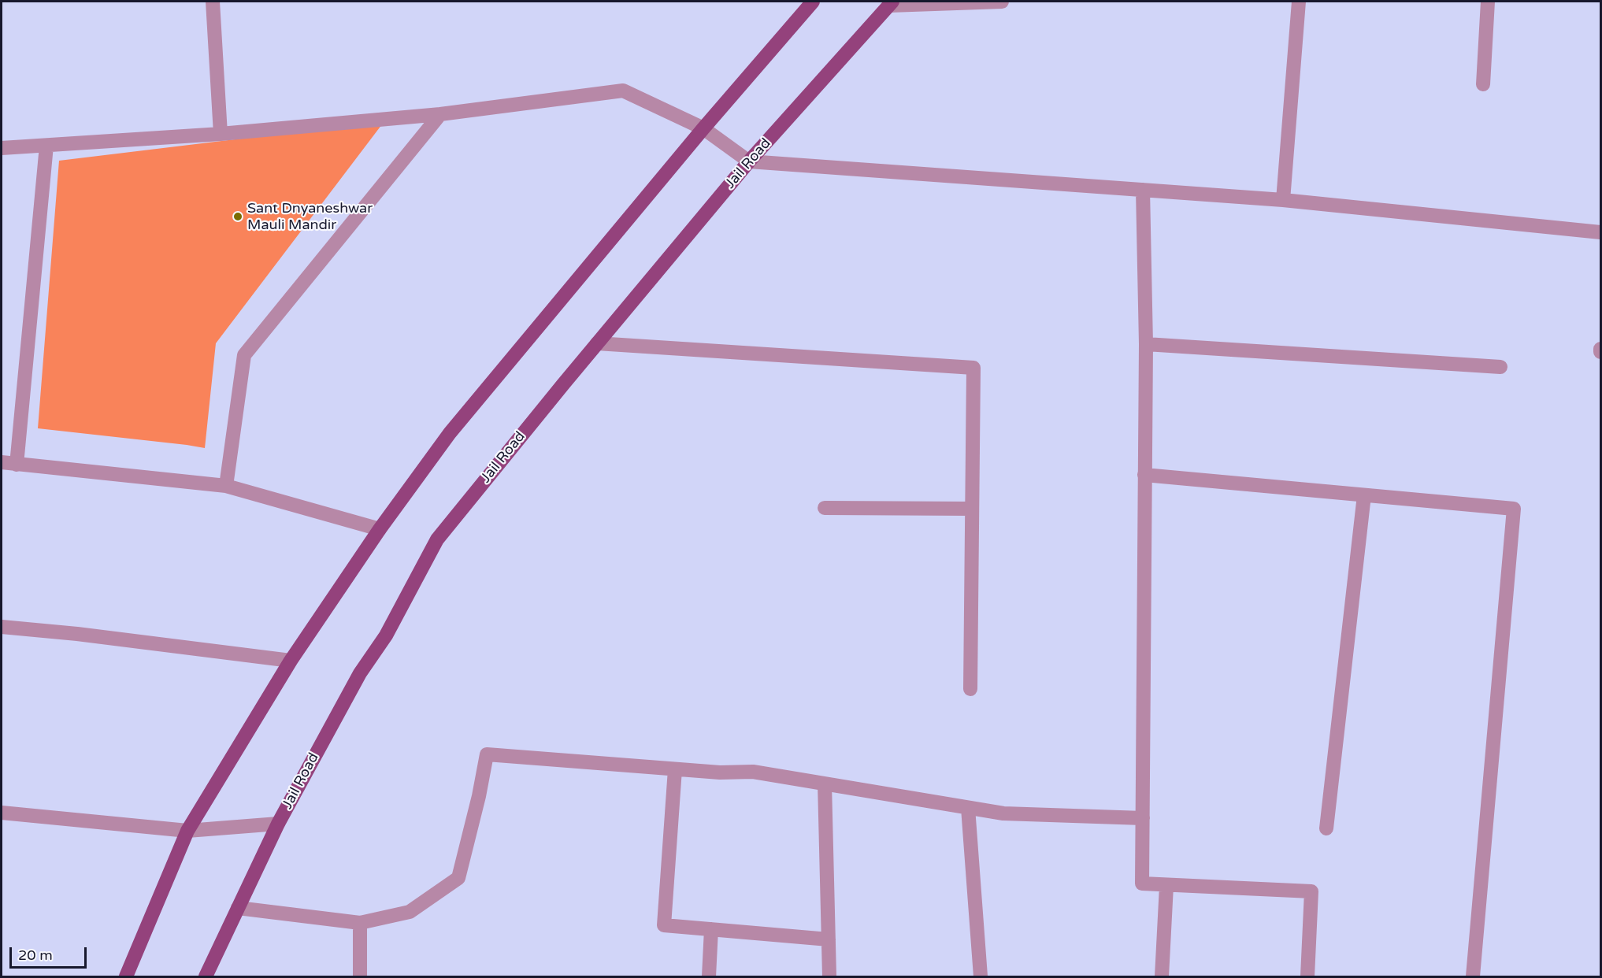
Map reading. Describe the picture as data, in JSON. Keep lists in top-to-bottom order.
{
  "streets": {
    "main road": ["Jail Road"]
  },
  "places": ["Sant Dnyaneshwar Mauli Mandir"],
  "scale_bar": "20 m"
}
